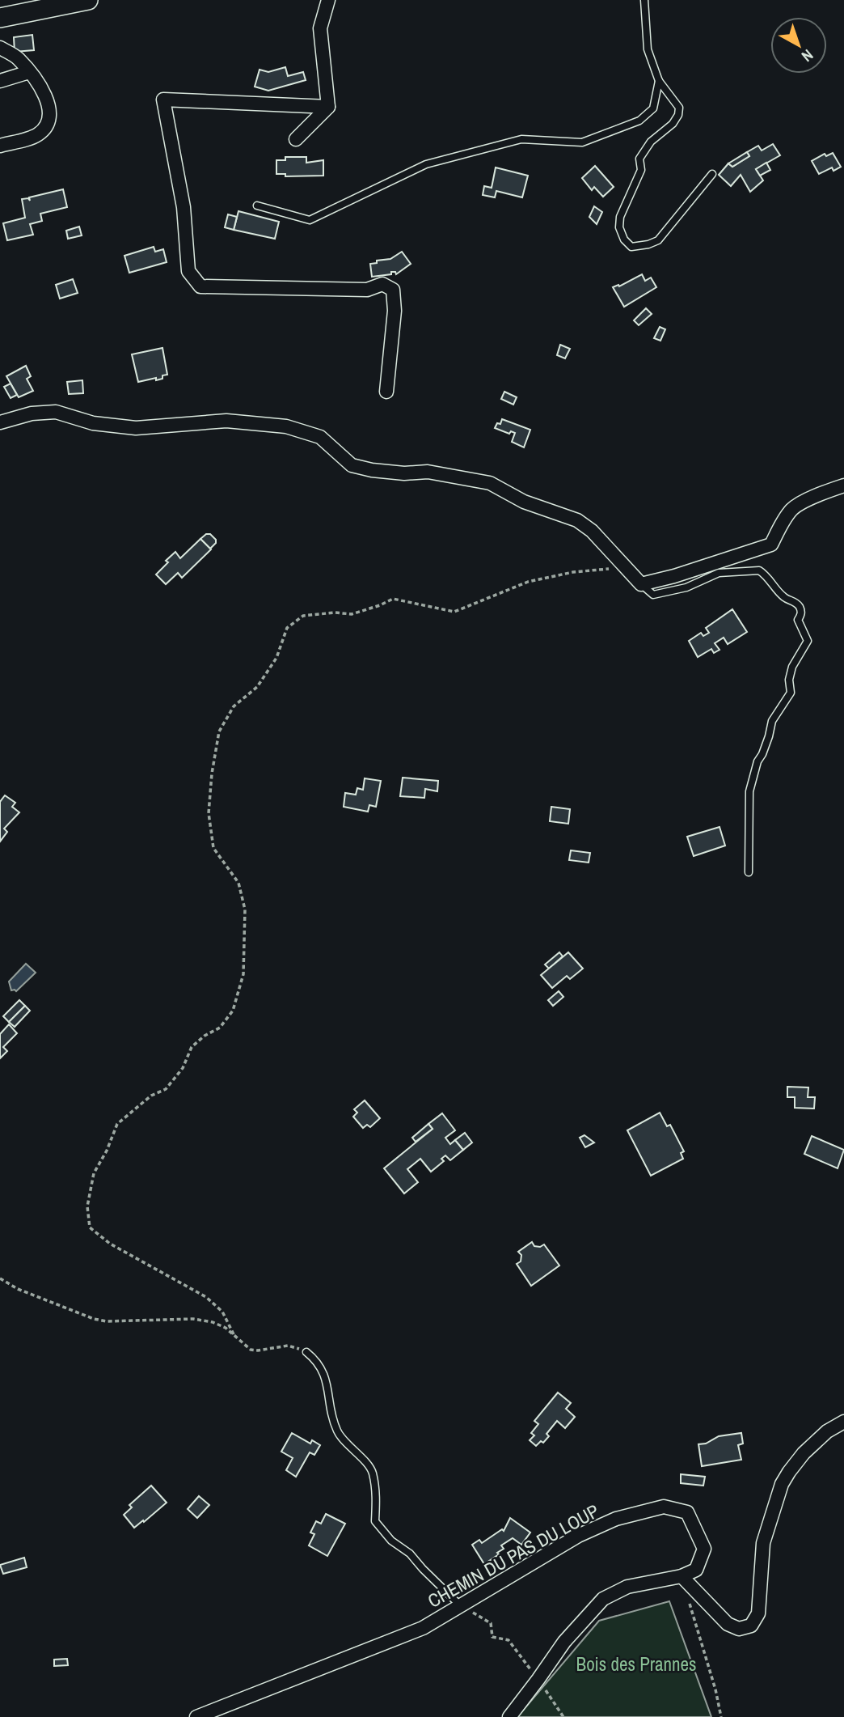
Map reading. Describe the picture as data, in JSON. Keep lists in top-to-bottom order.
{
  "streets": {
    "street": ["CHEMIN DU PAS DU LOUP"]
  },
  "parks": ["Bois des Prannes"],
  "north": "bottom right"
}
